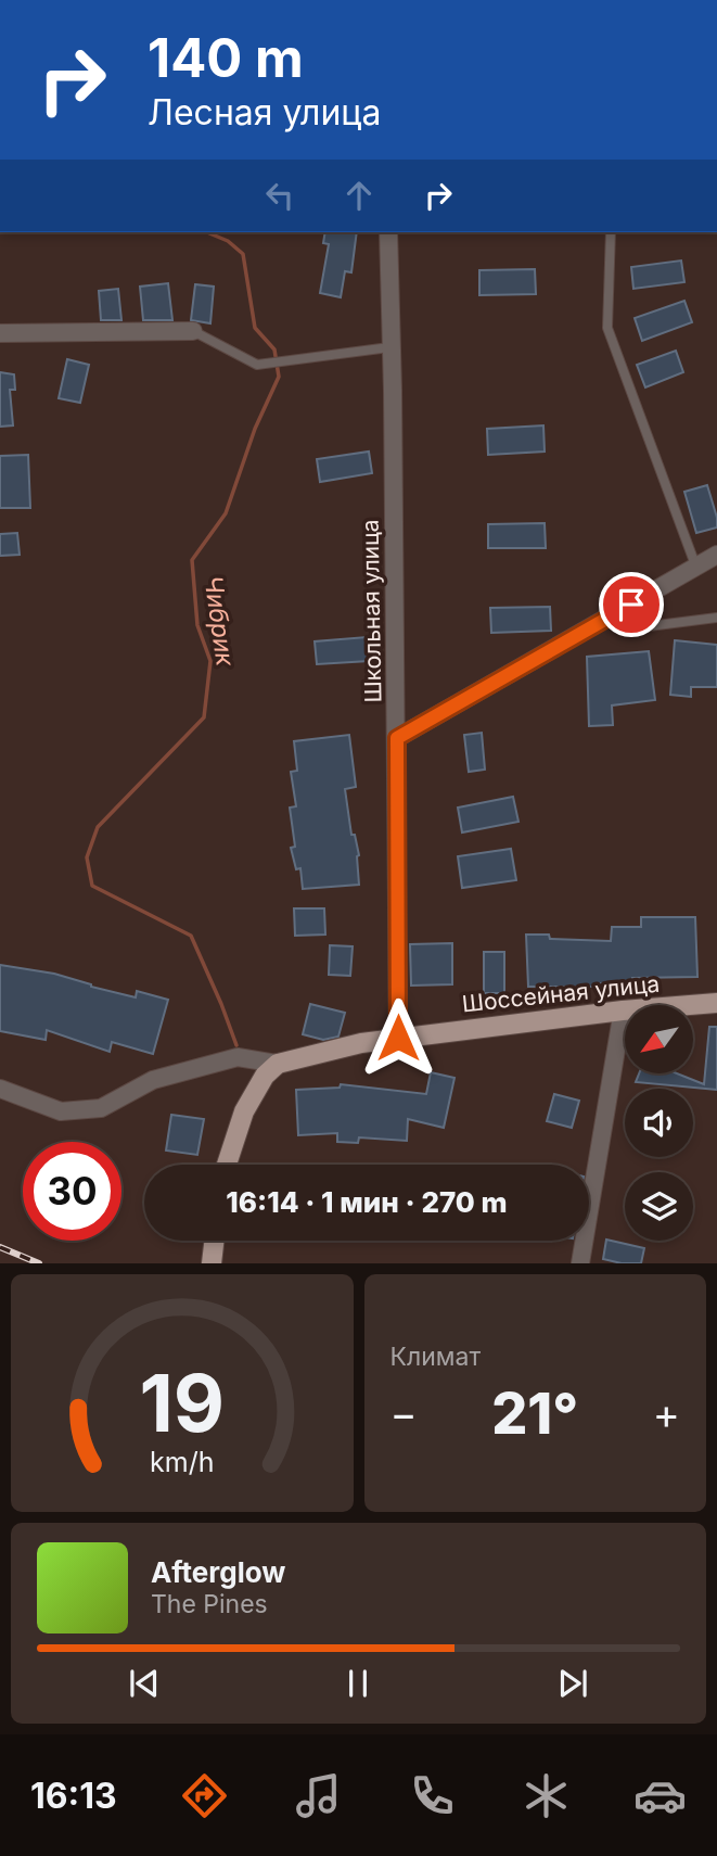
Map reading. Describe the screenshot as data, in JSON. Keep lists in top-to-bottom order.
{
  "streets": {
    "main road": ["Шоссейная улица"],
    "street": ["Школьная улица"]
  },
  "crossings": [
    ["Школьная улица", "Шоссейная улица"]
  ],
  "water": ["Чибрик"],
  "north": "bottom left",
  "page": {
    "turn": ["140 m", "Лесная улица"],
    "limit": "30",
    "trip": "16:14 · 1 мин · 270 m",
    "tile": "Климат",
    "heat": ["−", "21°", "+"],
    "song": ["Afterglow", "The Pines"],
    "tabs": "16:13",
    "gauge": ["19", "km/h"]
  }
}
